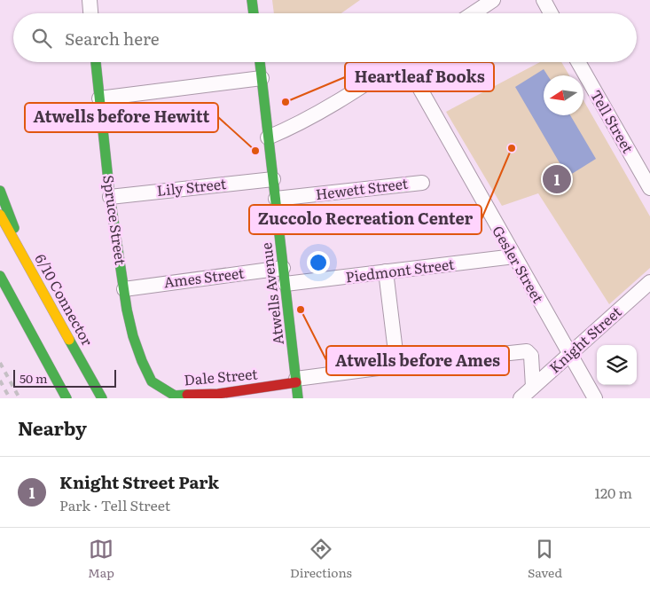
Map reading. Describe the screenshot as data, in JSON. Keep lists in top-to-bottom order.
{
  "streets": {
    "main road": [
      "Spruce Street",
      "Atwells Avenue",
      "6/10 Connector",
      "Dale Street"
    ],
    "street": [
      "Tell Street",
      "Lily Street",
      "Hewett Street",
      "Gesler Street",
      "Piedmont Street",
      "Ames Street",
      "Knight Street"
    ]
  },
  "crossings": [
    ["Lily Street", "Spruce Street"],
    ["Lily Street", "Atwells Avenue"],
    ["Hewett Street", "Atwells Avenue"],
    ["Spruce Street", "Ames Street"],
    ["Spruce Street", "Dale Street"],
    ["Gesler Street", "Piedmont Street"],
    ["Gesler Street", "Knight Street"],
    ["Piedmont Street", "Atwells Avenue"],
    ["Ames Street", "Atwells Avenue"],
    ["Atwells Avenue", "Dale Street"]
  ],
  "places": [
    "Heartleaf Books",
    "Zuccolo Recreation Center",
    "Atwells before Hewitt",
    "Atwells before Ames"
  ],
  "scale_bar": "50 m",
  "north": "left",
  "page": {
    "search": "Search here",
    "pins": "1",
    "scale": "50 m",
    "heading": "Nearby",
    "list": [
      {
        "mark": "1",
        "name": "Knight Street Park",
        "note": "Park · Tell Street",
        "value": "120 m"
      }
    ],
    "nav": ["Map", "Directions", "Saved"]
  }
}
